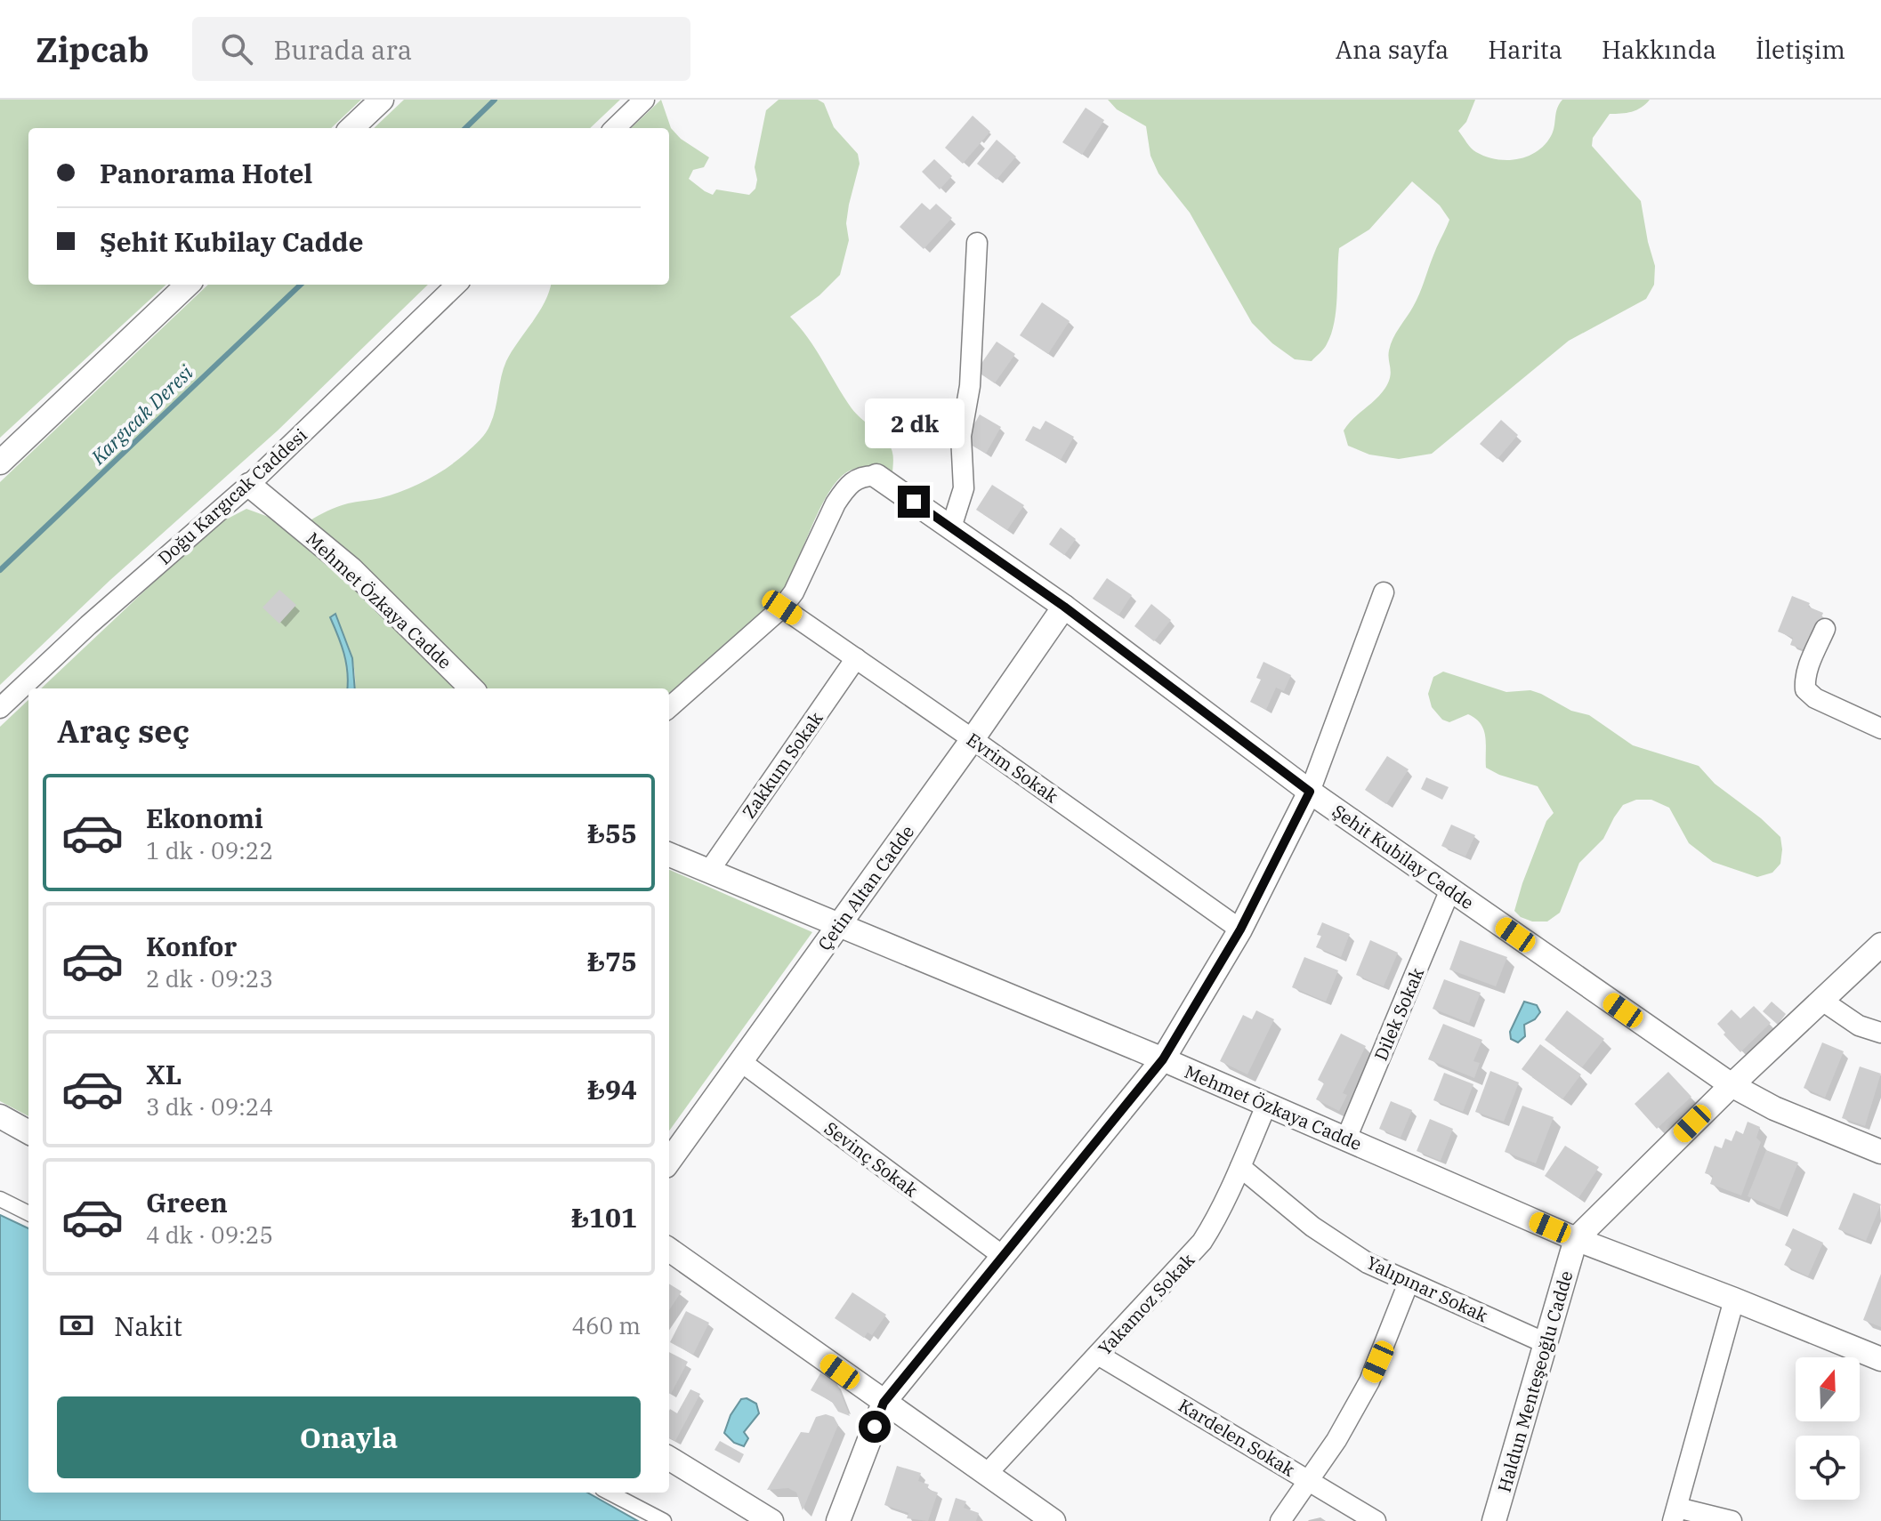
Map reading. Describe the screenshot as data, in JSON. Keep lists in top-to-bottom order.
{
  "streets": {
    "street": [
      "Doğu Kargıcak Caddesi",
      "Mehmet Özkaya Cadde",
      "Zakkum Sokak",
      "Evrim Sokak",
      "Şehit Kubilay Cadde",
      "Çetin Altan Cadde",
      "Dilek Sokak",
      "Sevinç Sokak",
      "Yalıpınar Sokak",
      "Yakamoz Sokak",
      "Haldun Menteşeoğlu Cadde",
      "Kardelen Sokak"
    ]
  },
  "crossings": [
    ["Doğu Kargıcak Caddesi", "Mehmet Özkaya Cadde"],
    ["Mehmet Özkaya Cadde", "Zakkum Sokak"],
    ["Mehmet Özkaya Cadde", "Çetin Altan Cadde"],
    ["Mehmet Özkaya Cadde", "Dilek Sokak"],
    ["Mehmet Özkaya Cadde", "Yakamoz Sokak"],
    ["Mehmet Özkaya Cadde", "Haldun Menteşeoğlu Cadde"],
    ["Zakkum Sokak", "Evrim Sokak"],
    ["Evrim Sokak", "Çetin Altan Cadde"],
    ["Şehit Kubilay Cadde", "Çetin Altan Cadde"],
    ["Şehit Kubilay Cadde", "Dilek Sokak"],
    ["Şehit Kubilay Cadde", "Haldun Menteşeoğlu Cadde"],
    ["Çetin Altan Cadde", "Sevinç Sokak"],
    ["Yalıpınar Sokak", "Yakamoz Sokak"],
    ["Yalıpınar Sokak", "Haldun Menteşeoğlu Cadde"],
    ["Yakamoz Sokak", "Kardelen Sokak"]
  ],
  "water": ["Kargıcak Deresi"],
  "north": "top",
  "page": {
    "header": "Zipcab",
    "search": "Burada ara",
    "nav": [
      "Ana sayfa",
      "Harita",
      "Hakkında",
      "İletişim"
    ],
    "banner": ["Panorama Hotel", "Şehit Kubilay Cadde"],
    "bubble": "2 dk",
    "heading": "Araç seç",
    "list": [
      {
        "name": "Ekonomi",
        "note": "1 dk · 09:22",
        "value": "₺55"
      },
      {
        "name": "Konfor",
        "note": "2 dk · 09:23",
        "value": "₺75"
      },
      {
        "name": "XL",
        "note": "3 dk · 09:24",
        "value": "₺94"
      },
      {
        "name": "Green",
        "note": "4 dk · 09:25",
        "value": "₺101"
      }
    ],
    "pay": ["Nakit", "460 m"],
    "buttons": "Onayla"
  }
}
